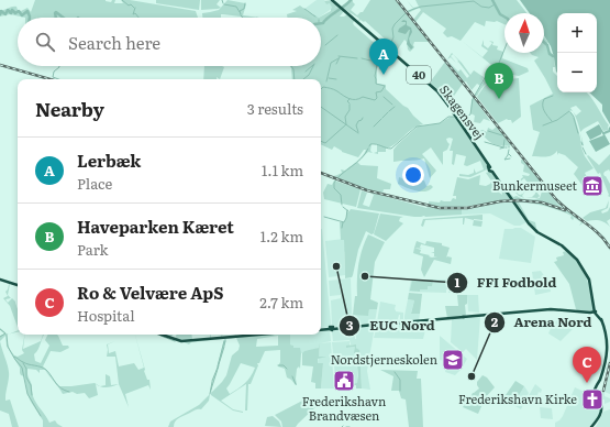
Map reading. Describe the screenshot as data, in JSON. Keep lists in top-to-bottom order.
{
  "streets": {
    "main road": ["40", "Skagensvej"]
  },
  "crossings": [
    ["40", "Skagensvej"]
  ],
  "places": {
    "museum": ["Bunkermuseet"],
    "other": ["EUC Nord", "FFI Fodbold", "Arena Nord"],
    "school or university": ["Nordstjerneskolen"],
    "public building": ["Frederikshavn Brandvæsen"],
    "church": ["Frederikshavn Kirke"]
  },
  "north": "top",
  "page": {
    "map_buttons": ["+", "−"],
    "search": "Search here",
    "pins": ["A", "B", "C"],
    "heading": ["Nearby", "3 results"],
    "list": [
      {
        "mark": "A",
        "name": "Lerbæk",
        "note": "Place",
        "value": "1.1 km"
      },
      {
        "mark": "B",
        "name": "Haveparken Kæret",
        "note": "Park",
        "value": "1.2 km"
      },
      {
        "mark": "C",
        "name": "Ro & Velvære ApS",
        "note": "Hospital",
        "value": "2.7 km"
      }
    ]
  }
}
